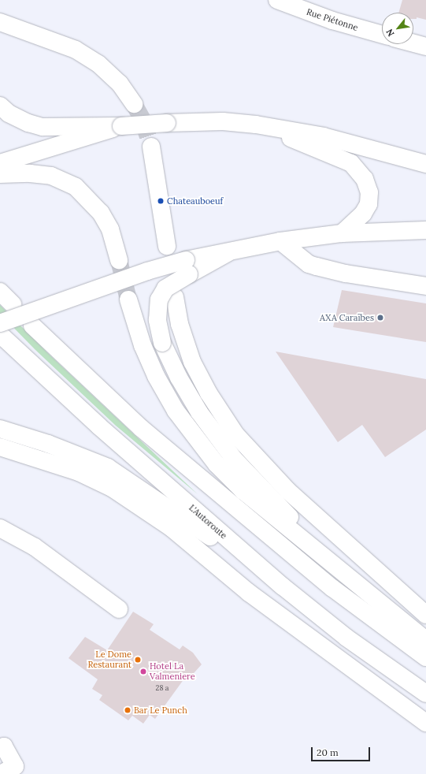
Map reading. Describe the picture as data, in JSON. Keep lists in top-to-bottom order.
{
  "streets": {
    "main road": ["Rue Piétonne", "L'Autoroute"]
  },
  "places": [
    "Chateauboeuf",
    "AXA Caraïbes",
    "Le Dome Restaurant",
    "Hotel La Valmeniere",
    "Bar Le Punch"
  ],
  "house_numbers": ["28 a"],
  "scale_bar": "20 m",
  "north": "bottom left"
}
